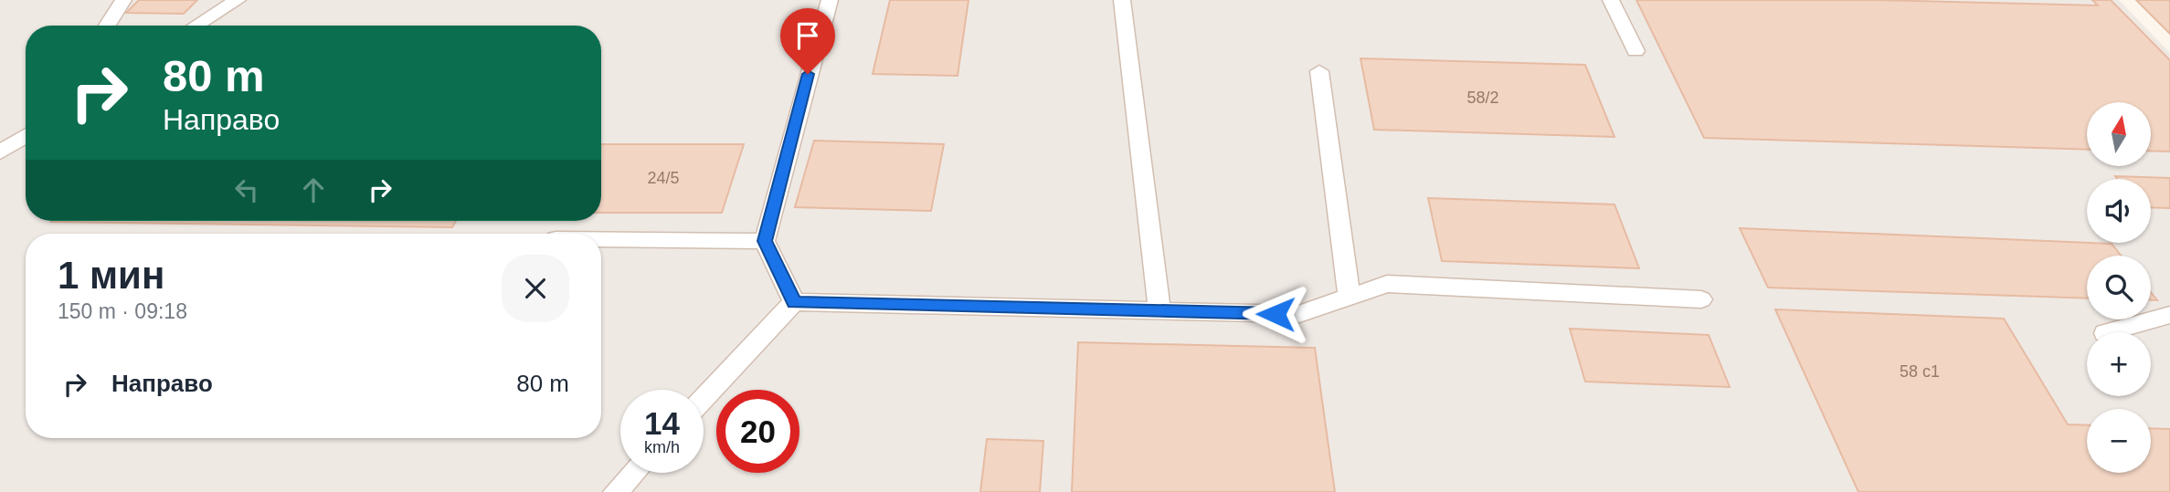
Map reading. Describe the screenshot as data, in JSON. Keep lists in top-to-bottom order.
{
  "house_numbers": ["58/2", "24/5", "58 с1"],
  "north": "top",
  "page": {
    "turn": ["80 m", "Направо"],
    "map_buttons": ["+", "−"],
    "heading": ["1 мин", "150 m · 09:18"],
    "list": [
      {
        "name": "Направо",
        "value": "80 m"
      }
    ],
    "speed": "14 km/h",
    "limit": "20"
  }
}
